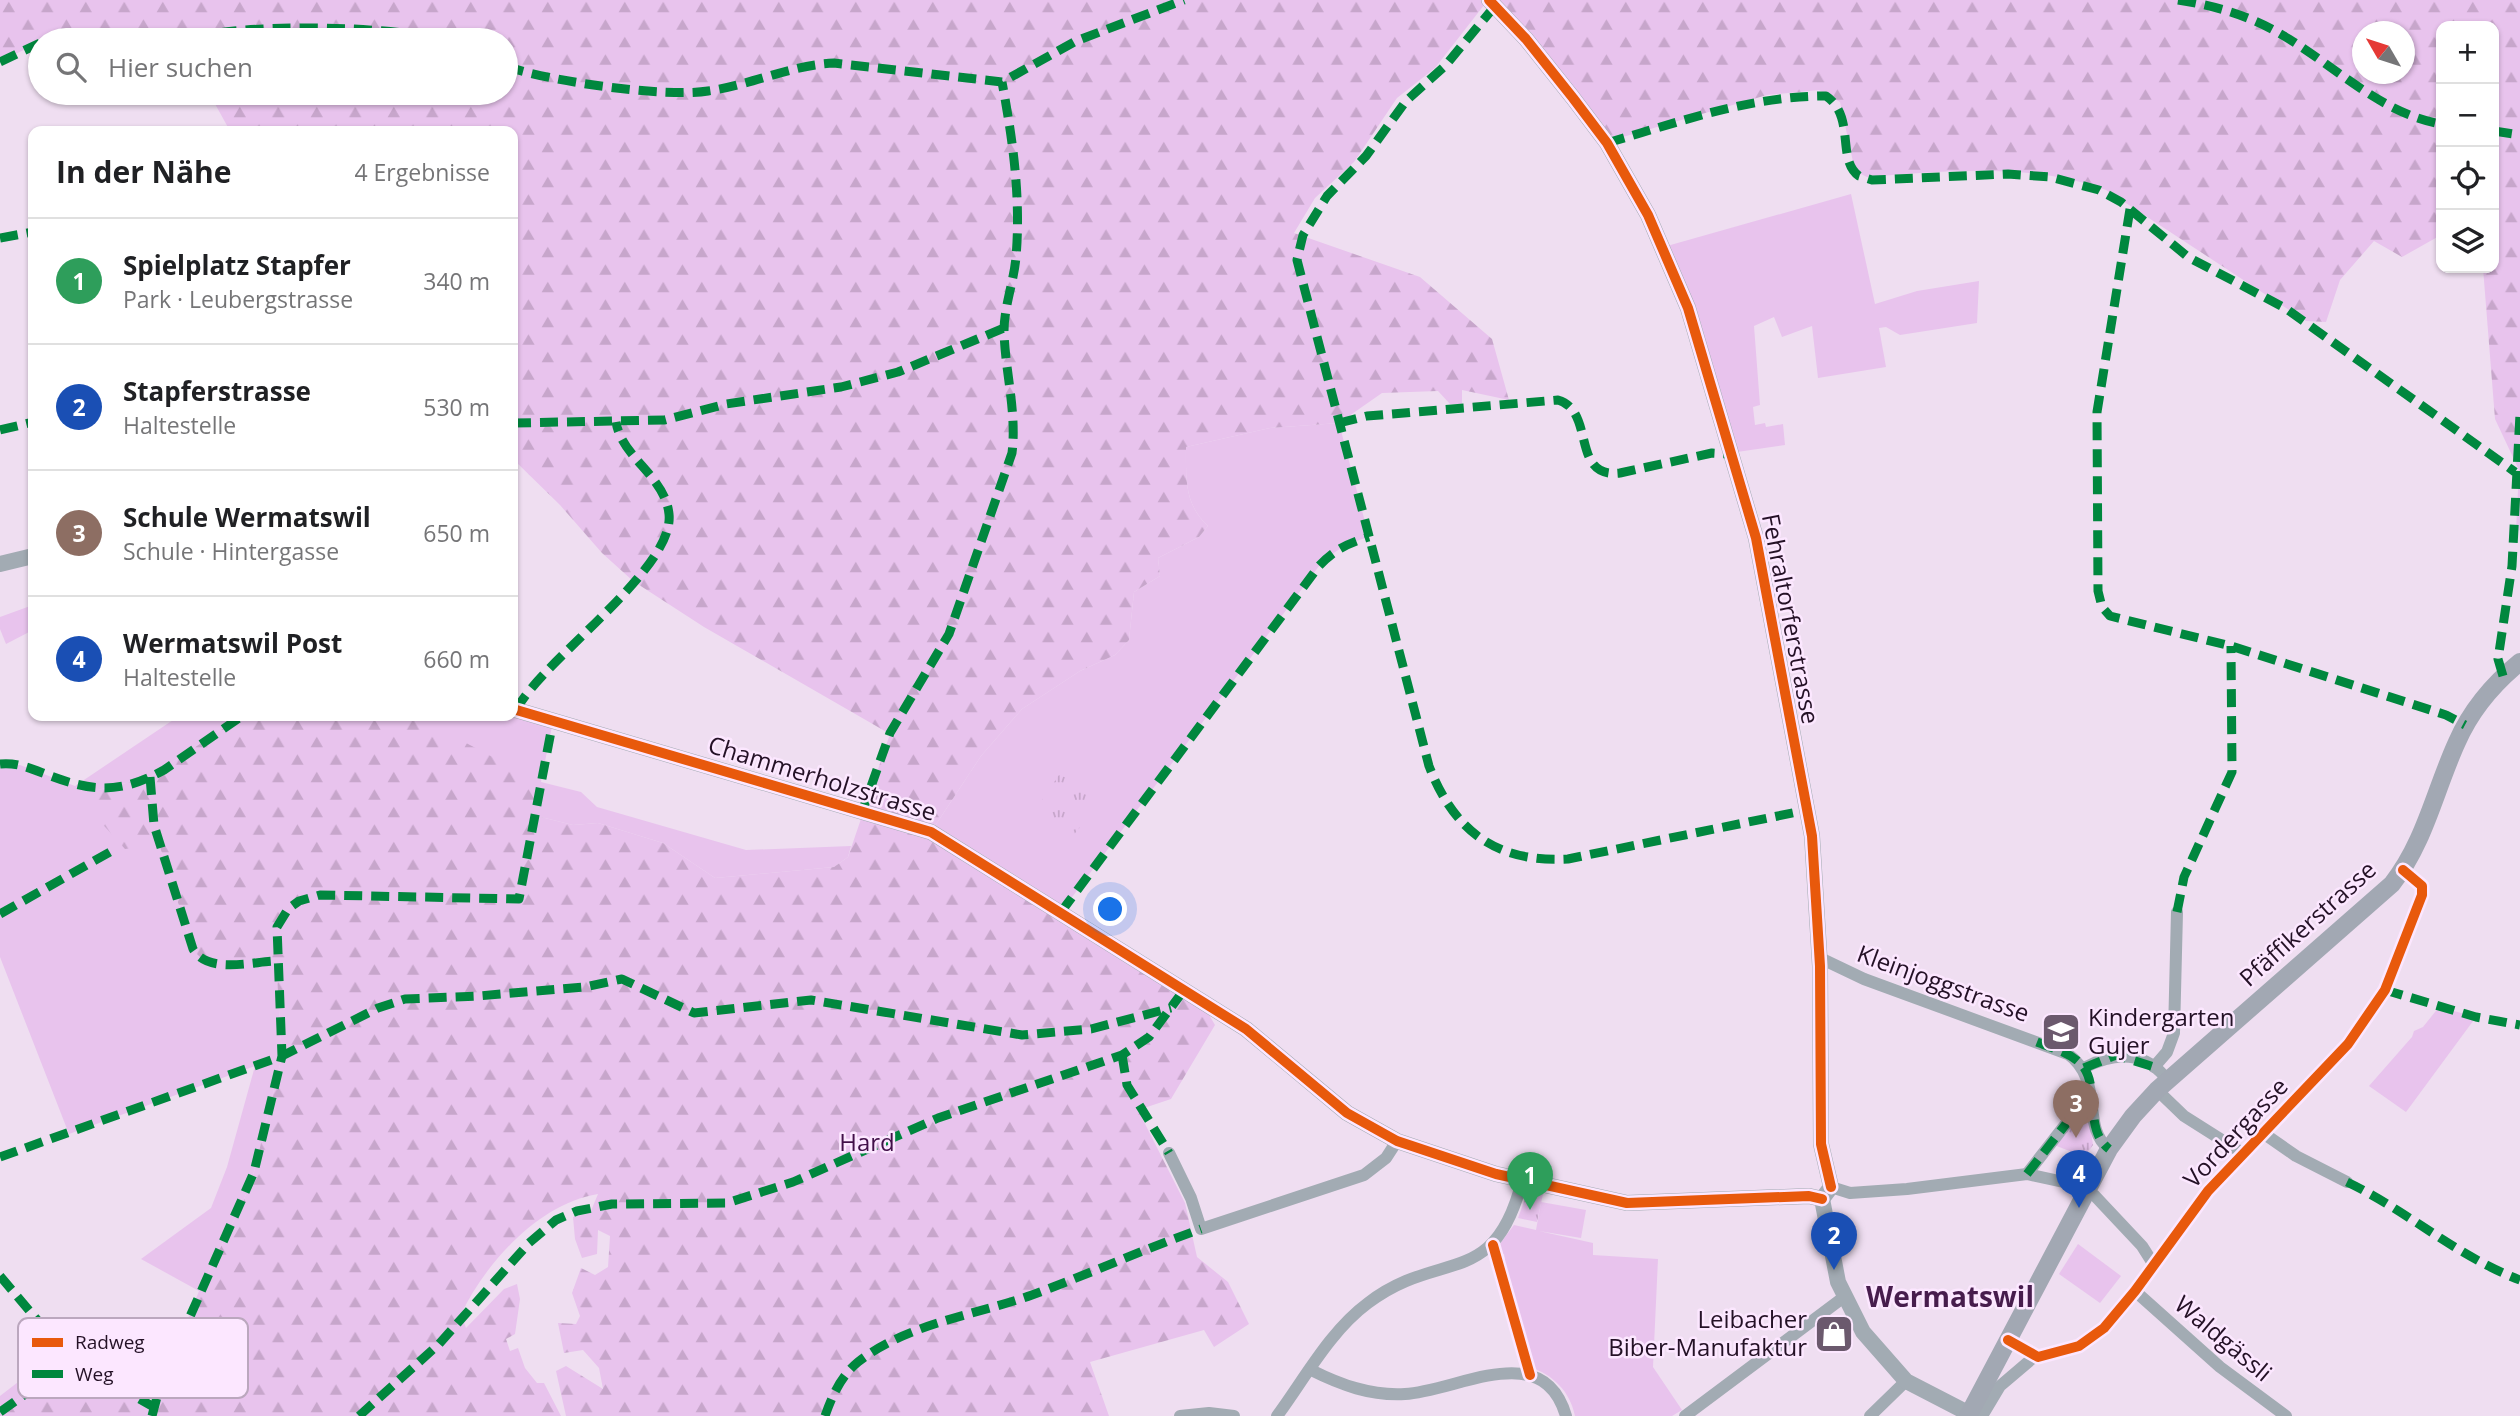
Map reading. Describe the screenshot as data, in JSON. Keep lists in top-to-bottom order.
{
  "streets": {
    "main road": ["Pfäffikerstrasse"],
    "street": [
      "Fehraltorferstrasse",
      "Chammerholzstrasse",
      "Kleinjoggstrasse",
      "Vordergasse",
      "Waldgässli"
    ]
  },
  "crossings": [
    ["Fehraltorferstrasse", "Chammerholzstrasse"],
    ["Fehraltorferstrasse", "Pfäffikerstrasse"],
    ["Fehraltorferstrasse", "Kleinjoggstrasse"],
    ["Chammerholzstrasse", "Pfäffikerstrasse"],
    ["Pfäffikerstrasse", "Vordergasse"],
    ["Vordergasse", "Waldgässli"]
  ],
  "districts": ["Wermatswil"],
  "parks": ["Hard"],
  "places": {
    "school or university": ["Kindergarten Gujer"],
    "shop": ["Leibacher Biber-Manufaktur"]
  },
  "legend": ["Radweg", "Weg"],
  "north": "top left",
  "page": {
    "map_buttons": ["+", "−"],
    "search": "Hier suchen",
    "heading": ["In der Nähe", "4 Ergebnisse"],
    "list": [
      {
        "mark": "1",
        "name": "Spielplatz Stapfer",
        "note": "Park · Leubergstrasse",
        "value": "340 m"
      },
      {
        "mark": "2",
        "name": "Stapferstrasse",
        "note": "Haltestelle",
        "value": "530 m"
      },
      {
        "mark": "3",
        "name": "Schule Wermatswil",
        "note": "Schule · Hintergasse",
        "value": "650 m"
      },
      {
        "mark": "4",
        "name": "Wermatswil Post",
        "note": "Haltestelle",
        "value": "660 m"
      }
    ],
    "pins": [
      "3",
      "4",
      "1",
      "2"
    ]
  }
}
